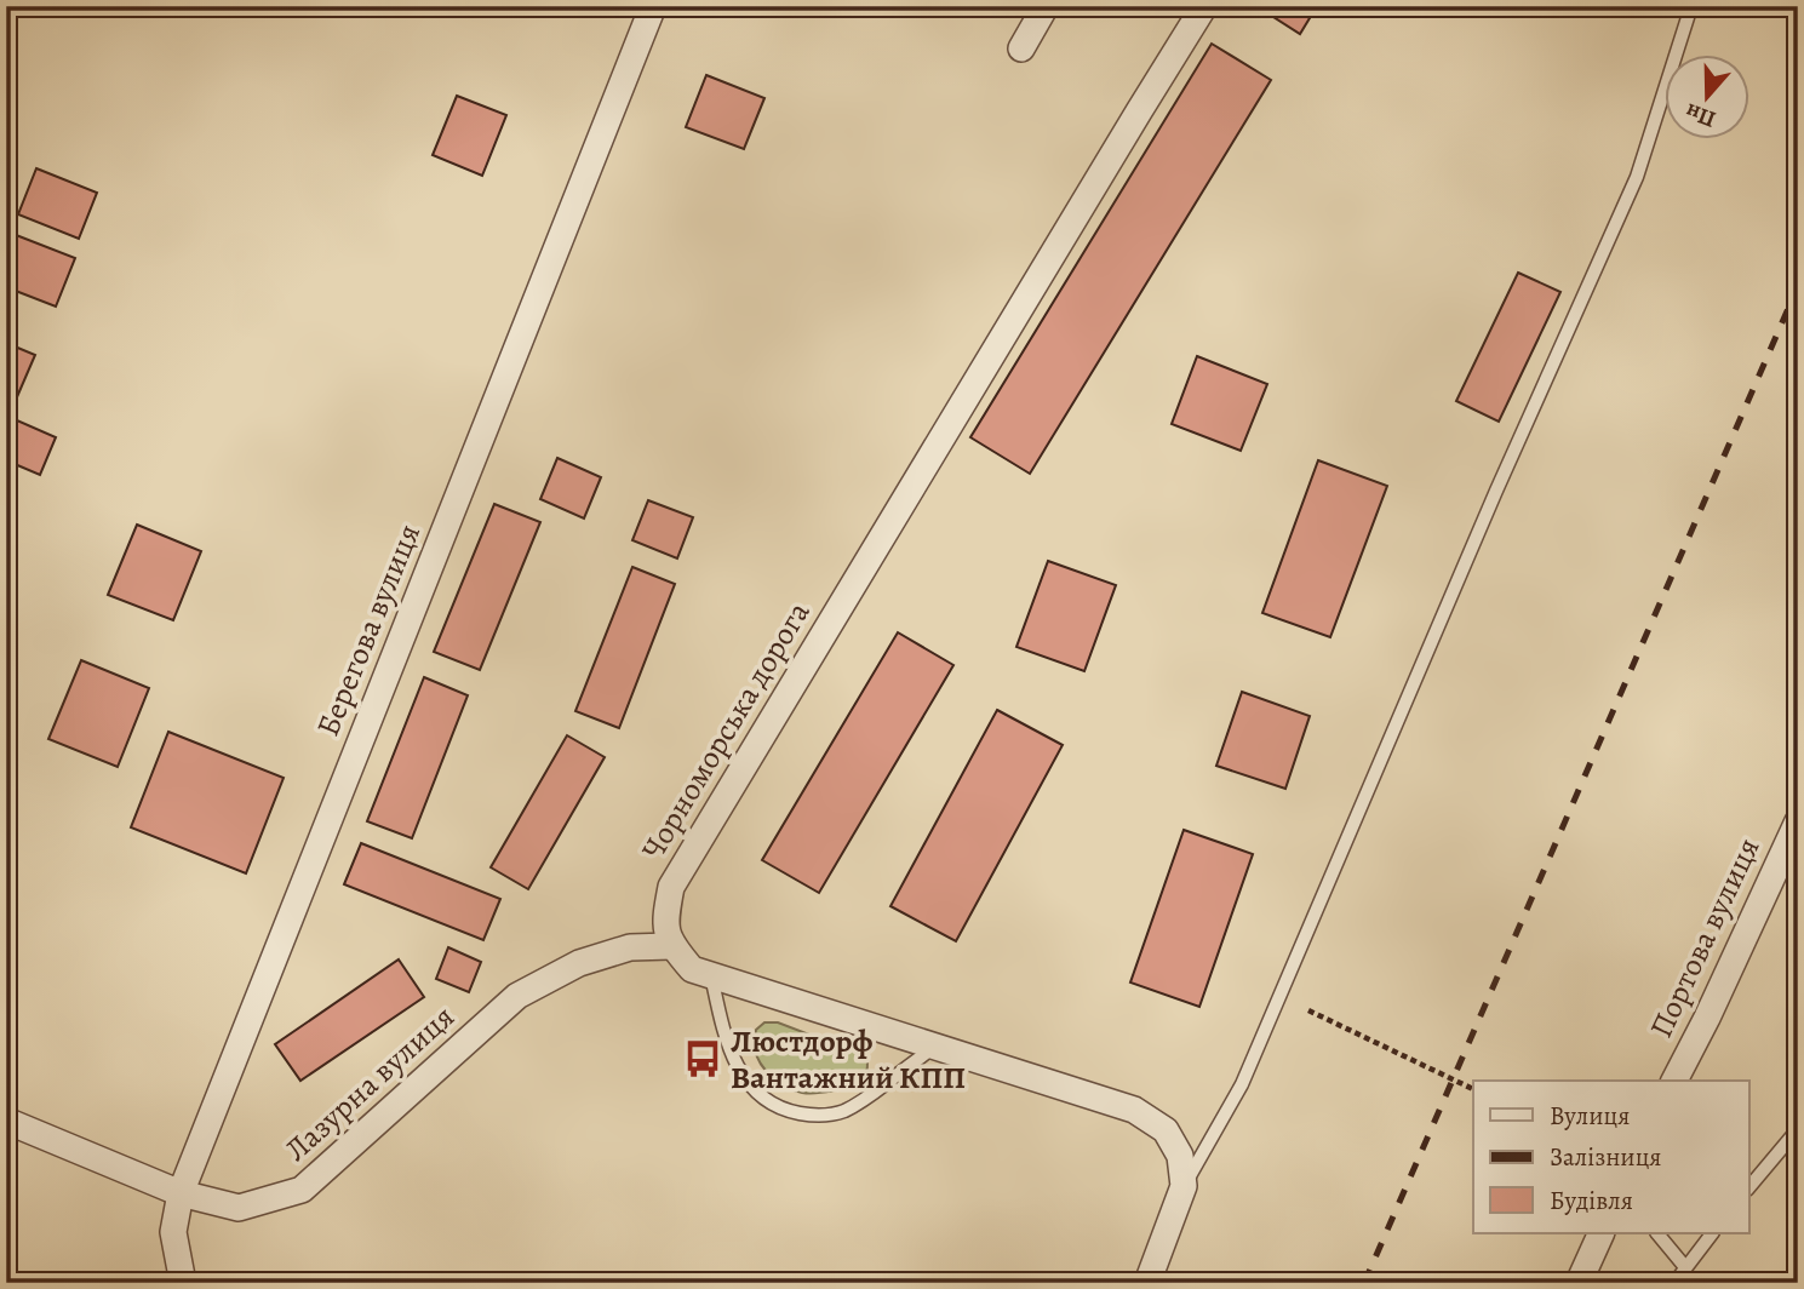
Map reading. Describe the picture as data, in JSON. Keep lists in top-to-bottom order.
{
  "streets": {
    "street": [
      "Берегова вулиця",
      "Чорноморська дорога",
      "Портова вулиця",
      "Лазурна вулиця"
    ]
  },
  "crossings": [
    ["Берегова вулиця", "Лазурна вулиця"],
    ["Чорноморська дорога", "Лазурна вулиця"]
  ],
  "places": {
    "bus stop": ["Люстдорф Вантажний КПП"]
  },
  "legend": ["Вулиця", "Залізниця", "Будівля"],
  "north": "bottom"
}
